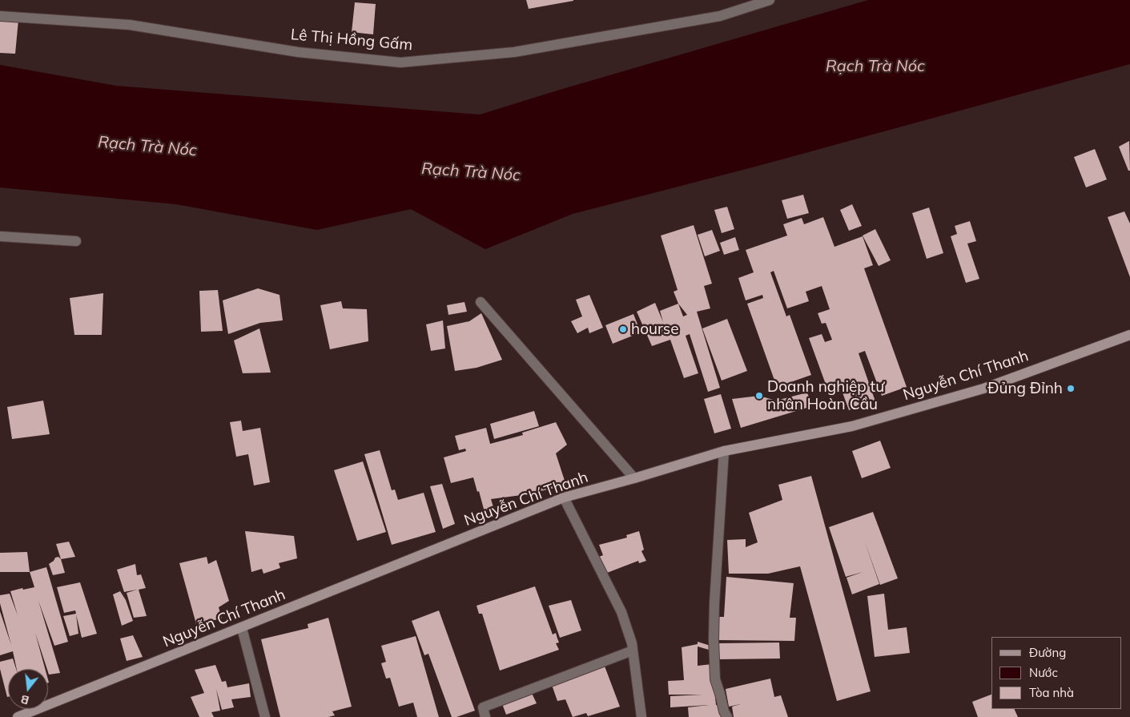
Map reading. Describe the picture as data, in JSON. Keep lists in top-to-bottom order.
{
  "streets": {
    "main road": ["Nguyễn Chí Thanh"],
    "street": ["Lê Thị Hồng Gấm"]
  },
  "water": ["Rạch Trà Nóc"],
  "places": ["hourse", "Đủng Đỉnh", "Doanh nghiệp tư nhân Hoàn Cầu"],
  "legend": ["Đường", "Nước", "Tòa nhà"],
  "north": "bottom"
}
